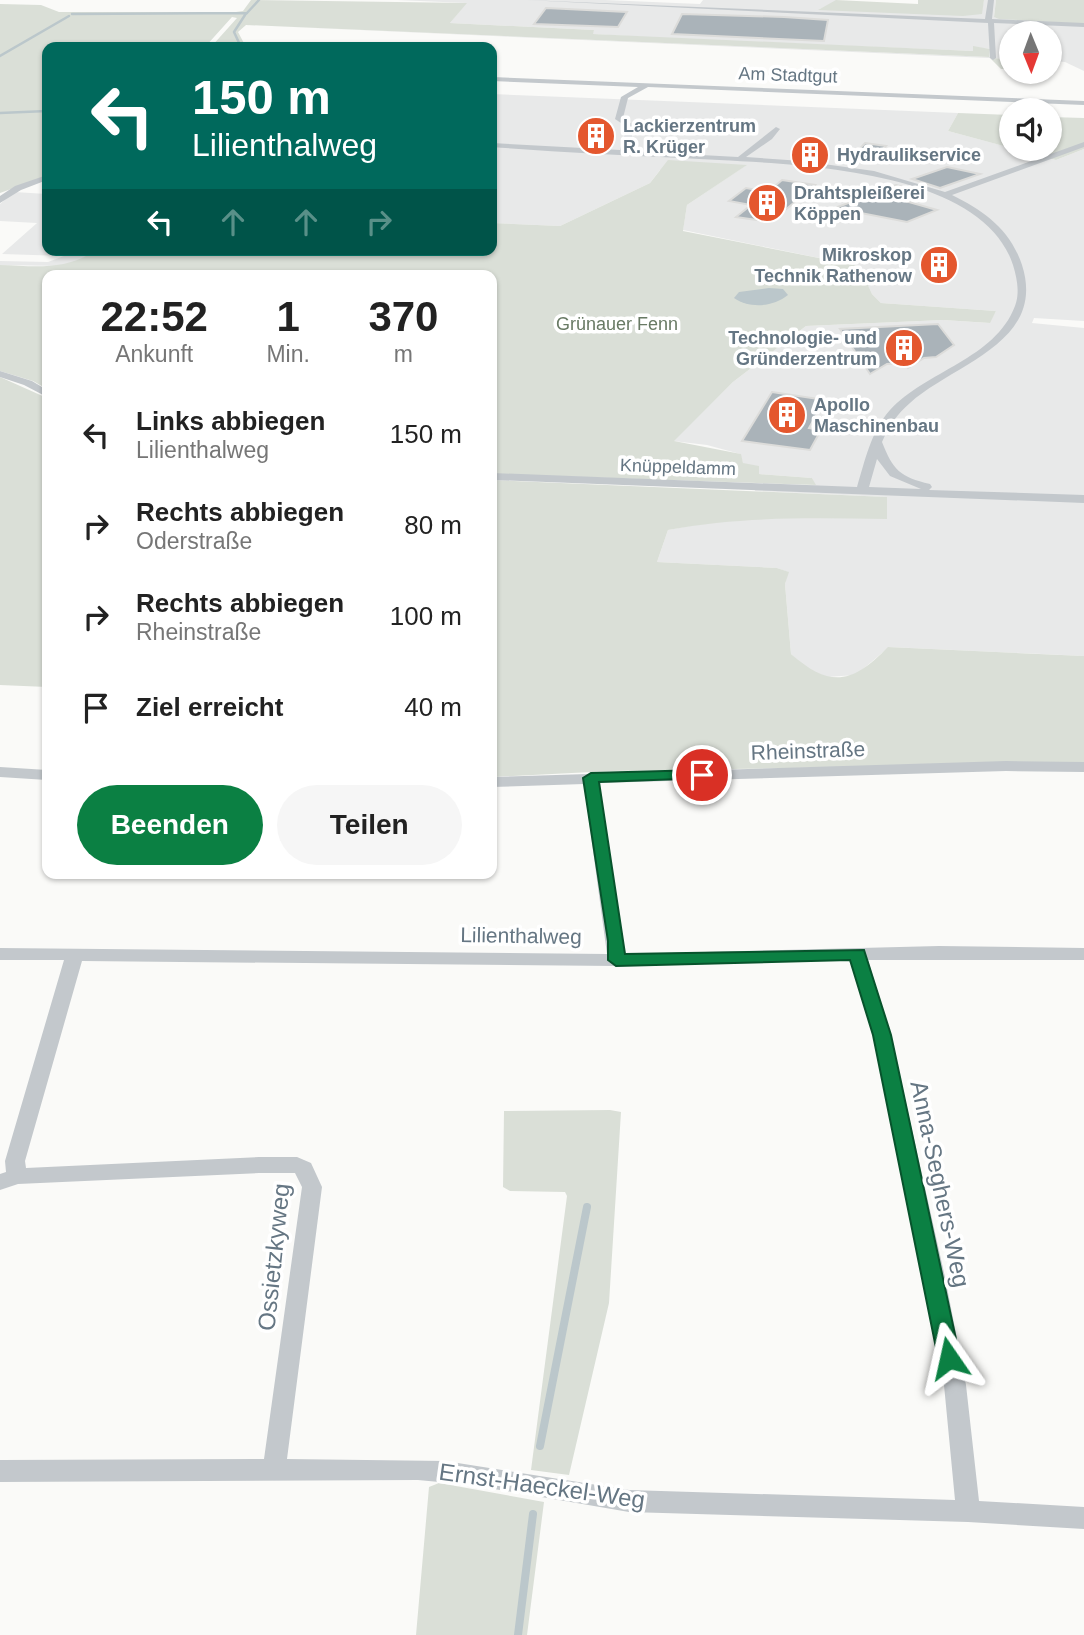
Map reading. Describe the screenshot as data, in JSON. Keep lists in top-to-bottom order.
{
  "streets": {
    "street": [
      "Am Stadtgut",
      "Knüppeldamm",
      "Rheinstraße",
      "Lilienthalweg",
      "Anna-Seghers-Weg",
      "Ossietzkyweg",
      "Ernst-Haeckel-Weg"
    ]
  },
  "crossings": [
    ["Lilienthalweg", "Anna-Seghers-Weg"],
    ["Lilienthalweg", "Ossietzkyweg"],
    ["Anna-Seghers-Weg", "Ernst-Haeckel-Weg"],
    ["Ossietzkyweg", "Ernst-Haeckel-Weg"]
  ],
  "parks": ["Grünauer Fenn"],
  "places": {
    "building": [
      "Lackierzentrum R. Krüger",
      "Hydraulikservice",
      "Drahtspleißerei Köppen",
      "Mikroskop Technik Rathenow",
      "Technologie- und Gründerzentrum",
      "Apollo Maschinenbau"
    ]
  },
  "north": "bottom",
  "page": {
    "turn": ["150 m", "Lilienthalweg"],
    "eta": [
      "22:52",
      "Ankunft",
      "1",
      "Min.",
      "370",
      "m"
    ],
    "list": [
      {
        "name": "Links abbiegen",
        "note": "Lilienthalweg",
        "value": "150 m"
      },
      {
        "name": "Rechts abbiegen",
        "note": "Oderstraße",
        "value": "80 m"
      },
      {
        "name": "Rechts abbiegen",
        "note": "Rheinstraße",
        "value": "100 m"
      },
      {
        "name": "Ziel erreicht",
        "value": "40 m"
      }
    ],
    "buttons": ["Beenden", "Teilen"]
  }
}
